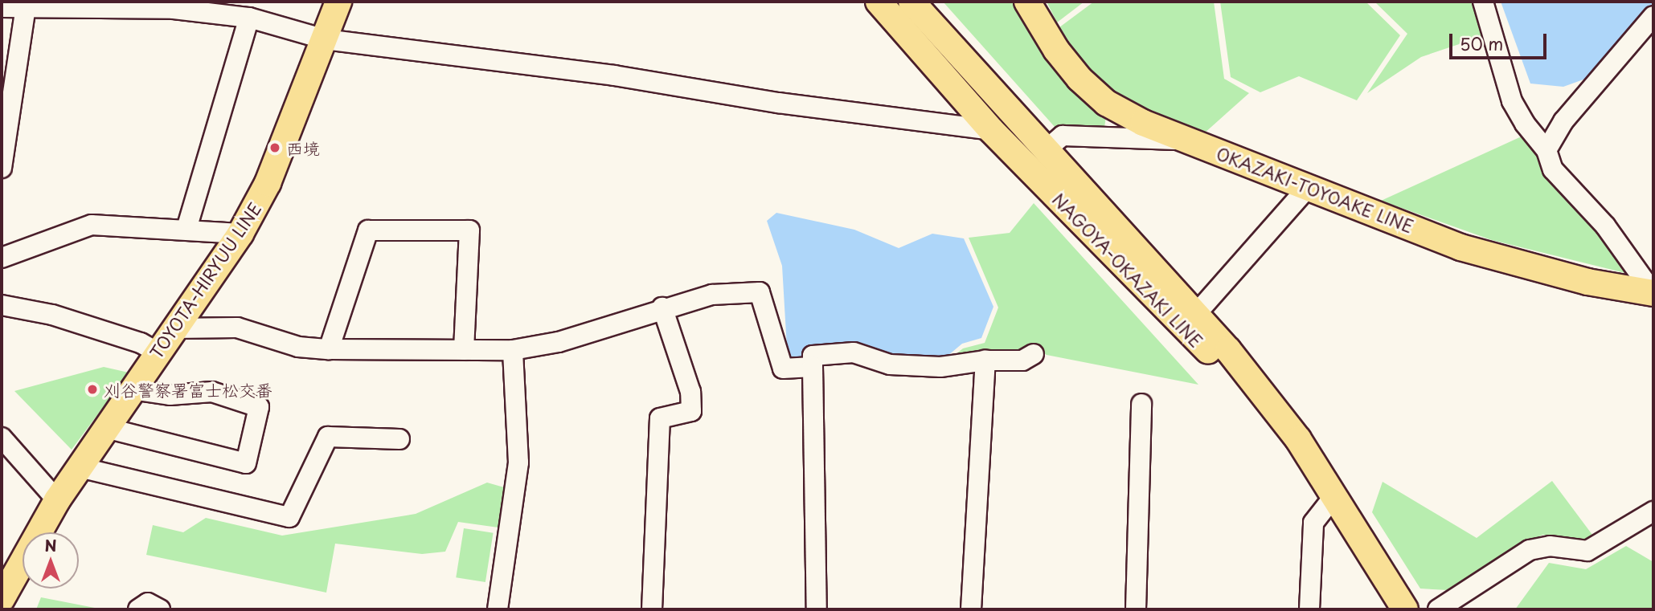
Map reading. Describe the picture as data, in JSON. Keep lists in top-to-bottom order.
{
  "streets": {
    "main road": ["OKAZAKI-TOYOAKE LINE", "NAGOYA-OKAZAKI LINE", "TOYOTA-HIRYUU LINE"]
  },
  "places": ["西境", "刈谷警察署富士松交番"],
  "scale_bar": "50 m",
  "north": "top"
}
